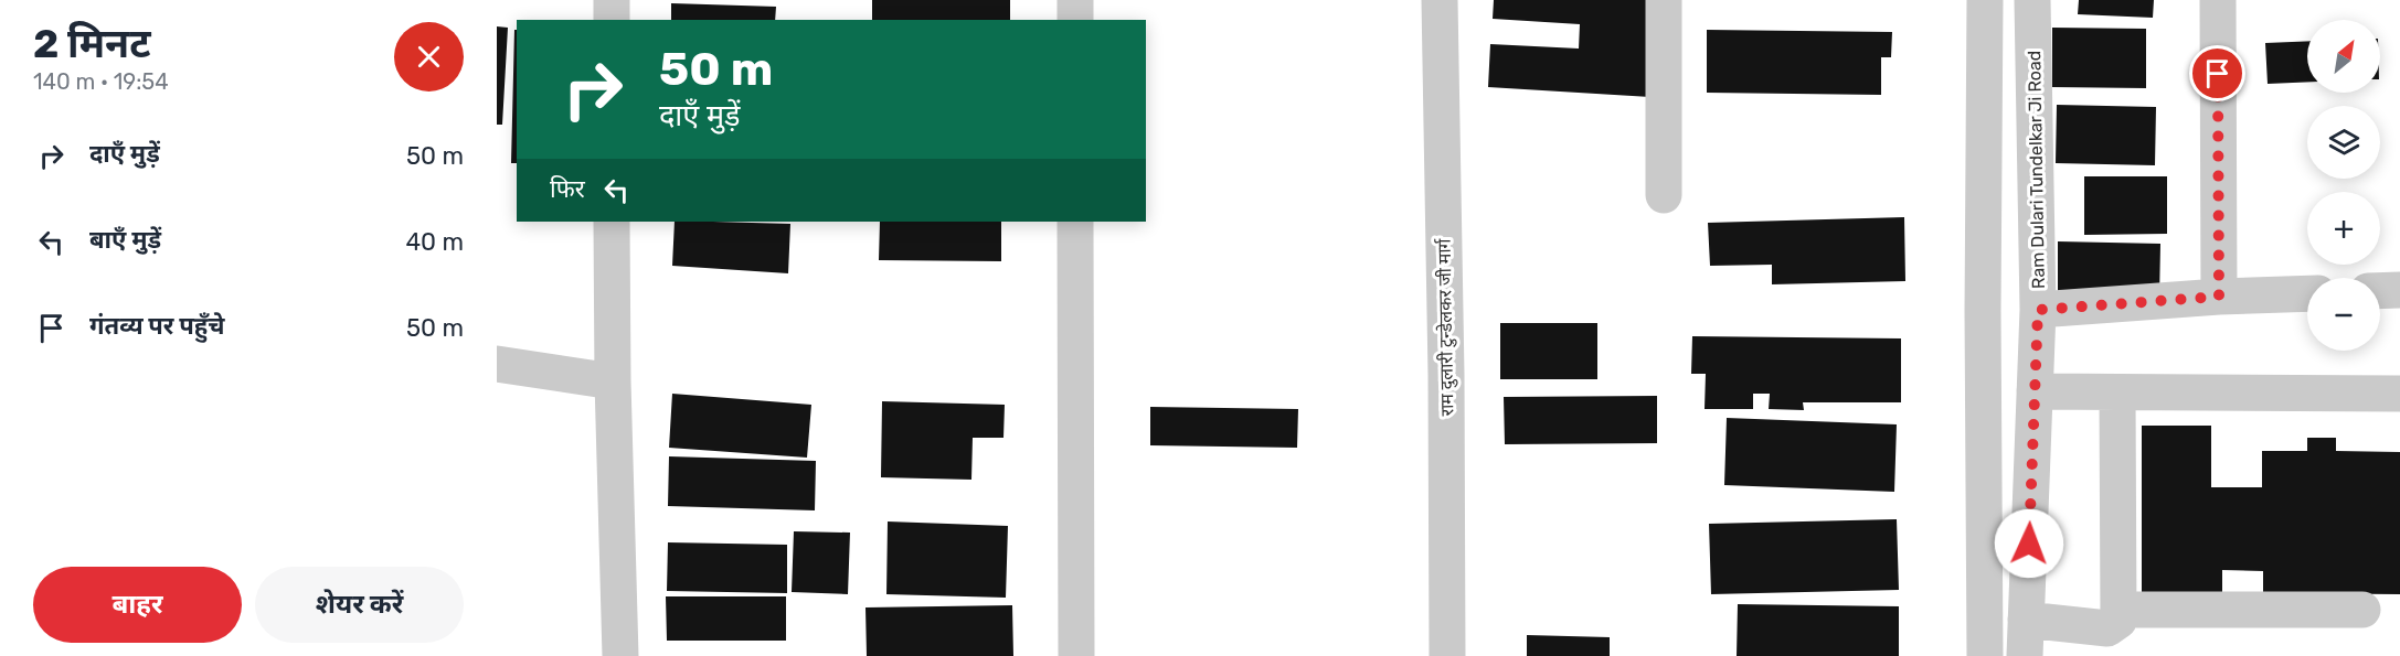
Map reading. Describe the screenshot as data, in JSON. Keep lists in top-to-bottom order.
{
  "streets": {
    "street": ["Ram Dulari Tundelkar Ji Road", "राम दुलारी टुन्डेलकर जी मार्ग"]
  },
  "north": "top right",
  "page": {
    "heading": ["2 मिनट", "140 m · 19:54"],
    "map_buttons": ["+", "−"],
    "turn": ["50 m", "दाएँ मुड़ें"],
    "list": [
      {
        "name": "दाएँ मुड़ें",
        "value": "50 m"
      },
      {
        "name": "बाएँ मुड़ें",
        "value": "40 m"
      },
      {
        "name": "गंतव्य पर पहुँचे",
        "value": "50 m"
      }
    ],
    "then": "फिर",
    "buttons": ["बाहर", "शेयर करें"]
  }
}
